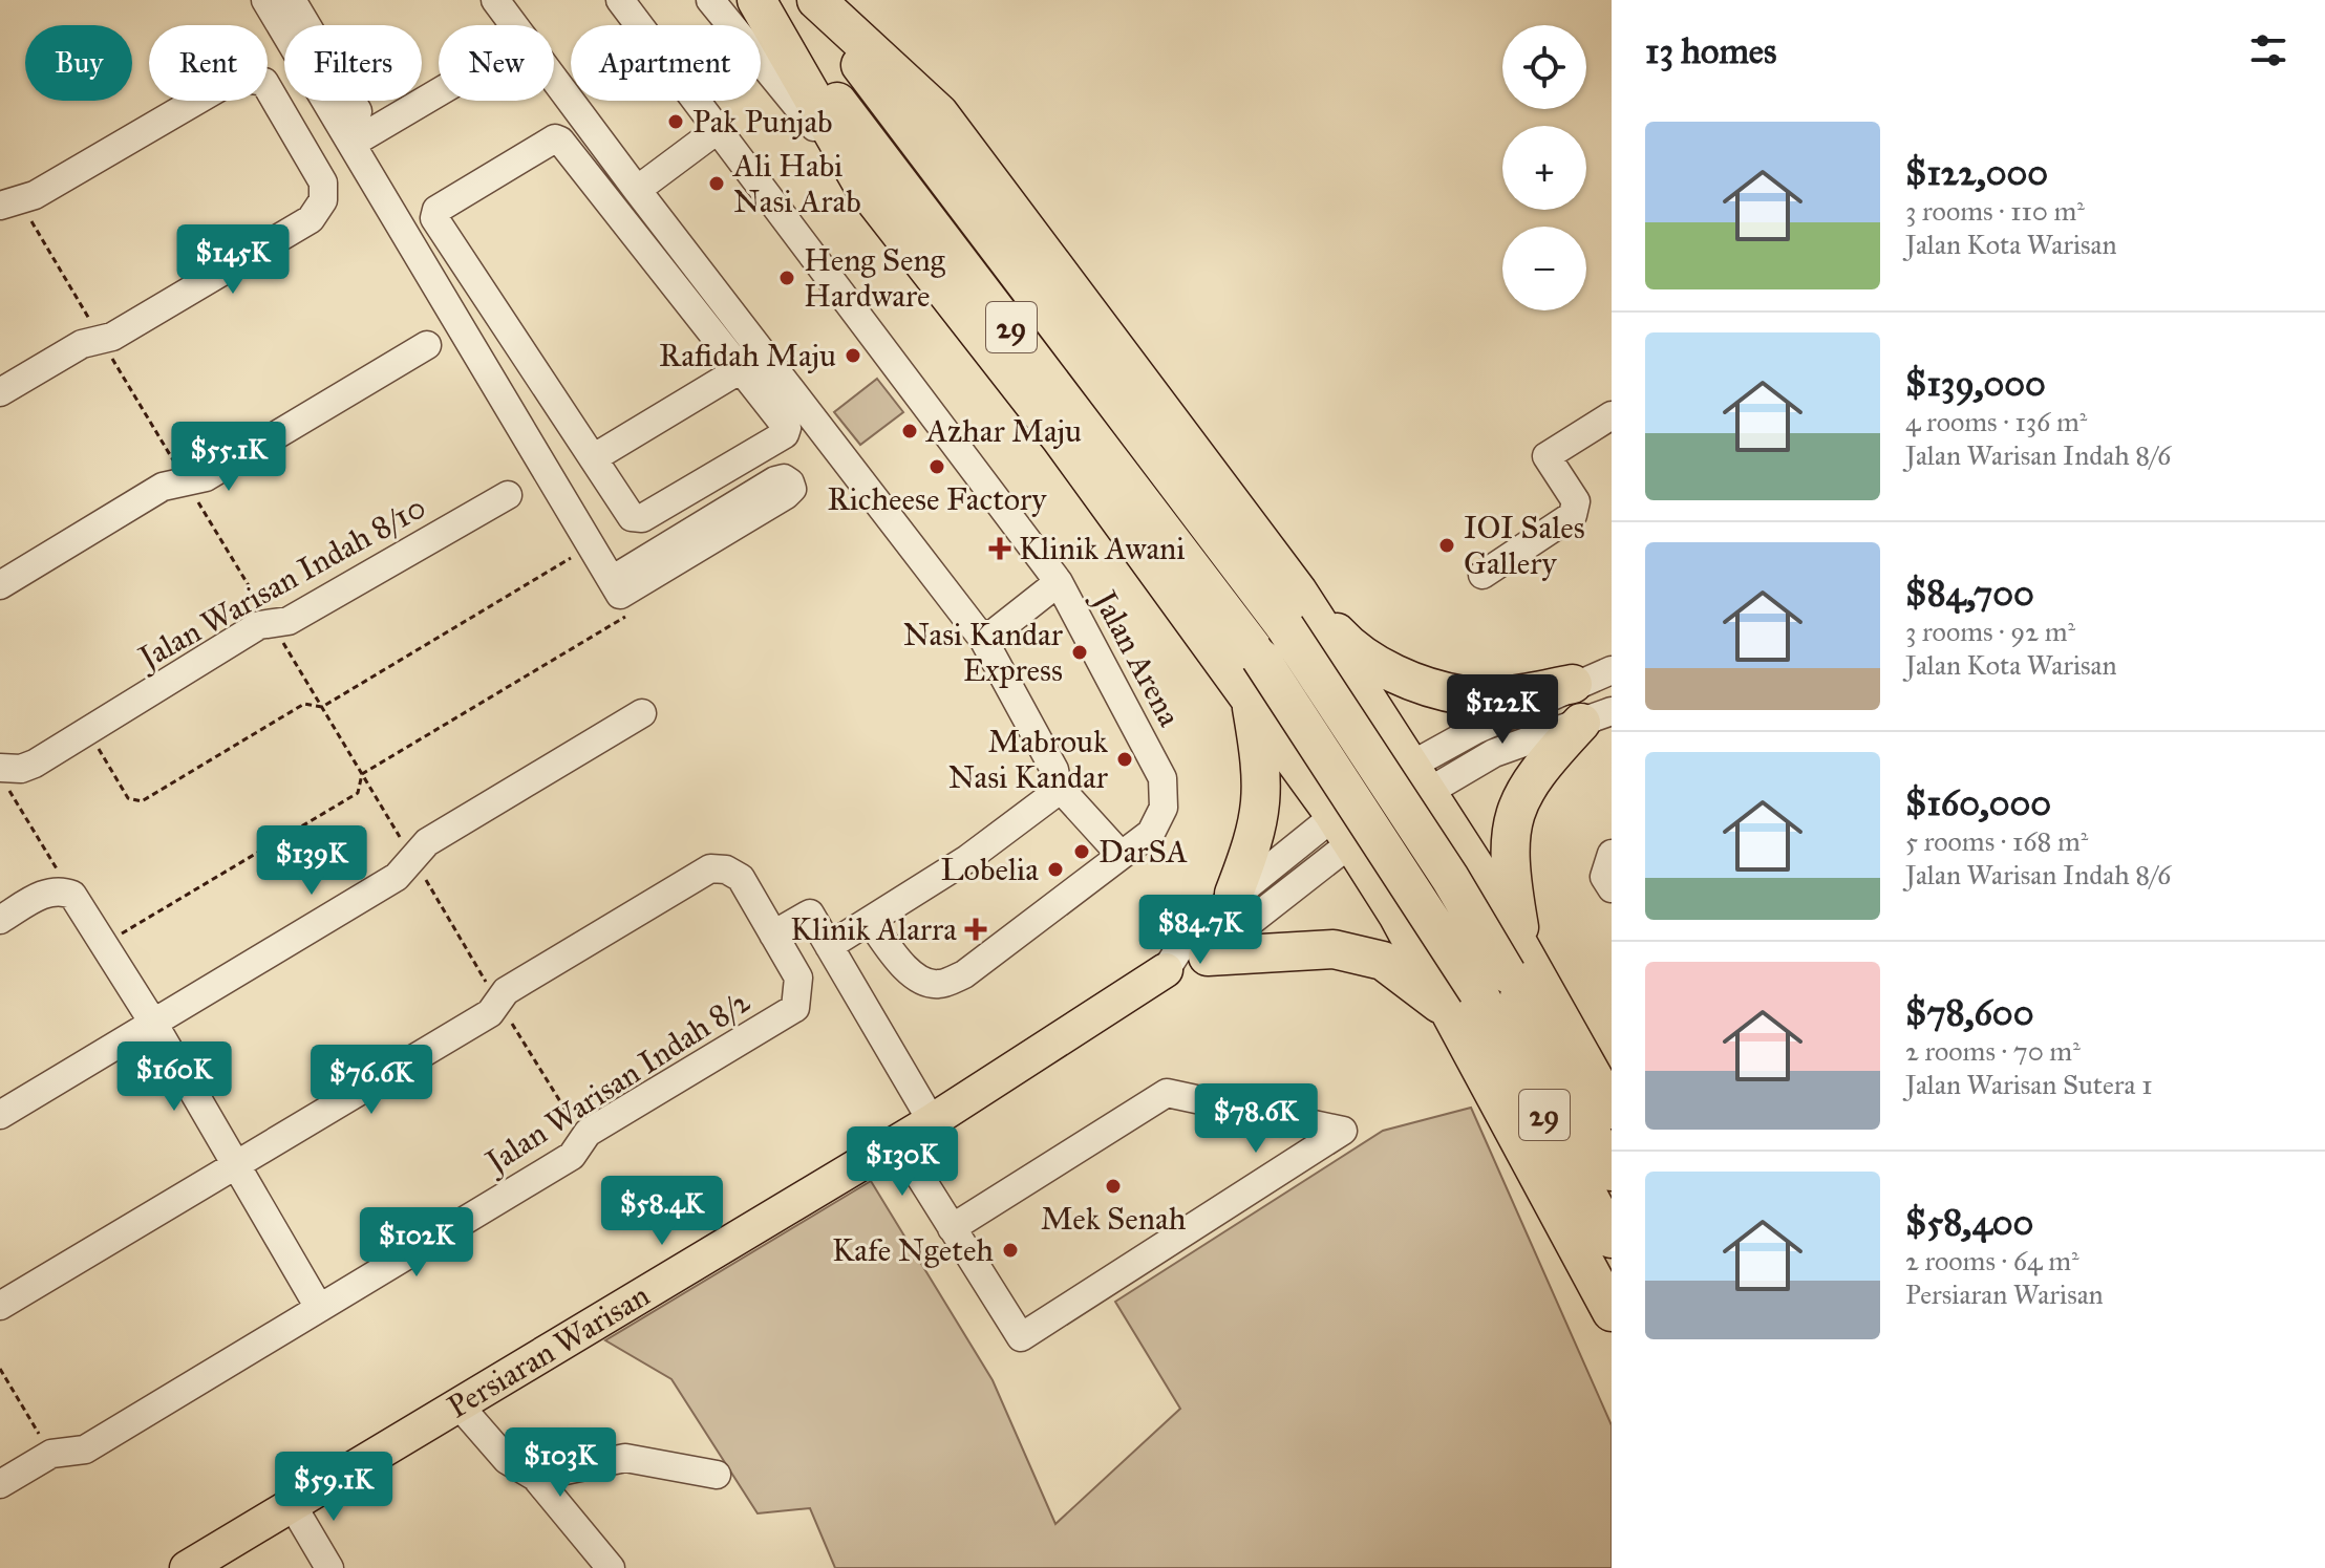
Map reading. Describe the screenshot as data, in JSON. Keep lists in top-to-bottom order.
{
  "streets": {
    "highway": ["29"],
    "main road": ["Persiaran Warisan"],
    "street": ["Jalan Warisan Indah 8/10", "Jalan Arena", "Jalan Warisan Indah 8/2"]
  },
  "places": {
    "other": [
      "Pak Punjab",
      "Ali Habi Nasi Arab",
      "Heng Seng Hardware",
      "Rafidah Maju",
      "Azhar Maju",
      "Richeese Factory",
      "IOI Sales Gallery",
      "Nasi Kandar Express",
      "Mabrouk Nasi Kandar",
      "DarSA",
      "Lobelia",
      "Mek Senah",
      "Kafe Ngeteh"
    ],
    "health": ["Klinik Awani", "Klinik Alarra"]
  },
  "page": {
    "heading": "13 homes",
    "map_buttons": ["+", "−"],
    "chip": [
      "Buy",
      "Rent",
      "Filters",
      "New",
      "Apartment"
    ],
    "list": [
      {
        "name": "$122,000",
        "note": "3 rooms · 110 m² · Jalan Kota Warisan"
      },
      {
        "name": "$139,000",
        "note": "4 rooms · 136 m² · Jalan Warisan Indah 8/6"
      },
      {
        "name": "$84,700",
        "note": "3 rooms · 92 m² · Jalan Kota Warisan"
      },
      {
        "name": "$160,000",
        "note": "5 rooms · 168 m² · Jalan Warisan Indah 8/6"
      },
      {
        "name": "$78,600",
        "note": "2 rooms · 70 m² · Jalan Warisan Sutera 1"
      },
      {
        "name": "$58,400",
        "note": "2 rooms · 64 m² · Persiaran Warisan"
      }
    ],
    "price": [
      "$145K",
      "$55.1K",
      "$122K",
      "$139K",
      "$84.7K",
      "$160K",
      "$76.6K",
      "$78.6K",
      "$130K",
      "$58.4K",
      "$102K",
      "$103K",
      "$59.1K"
    ]
  }
}
